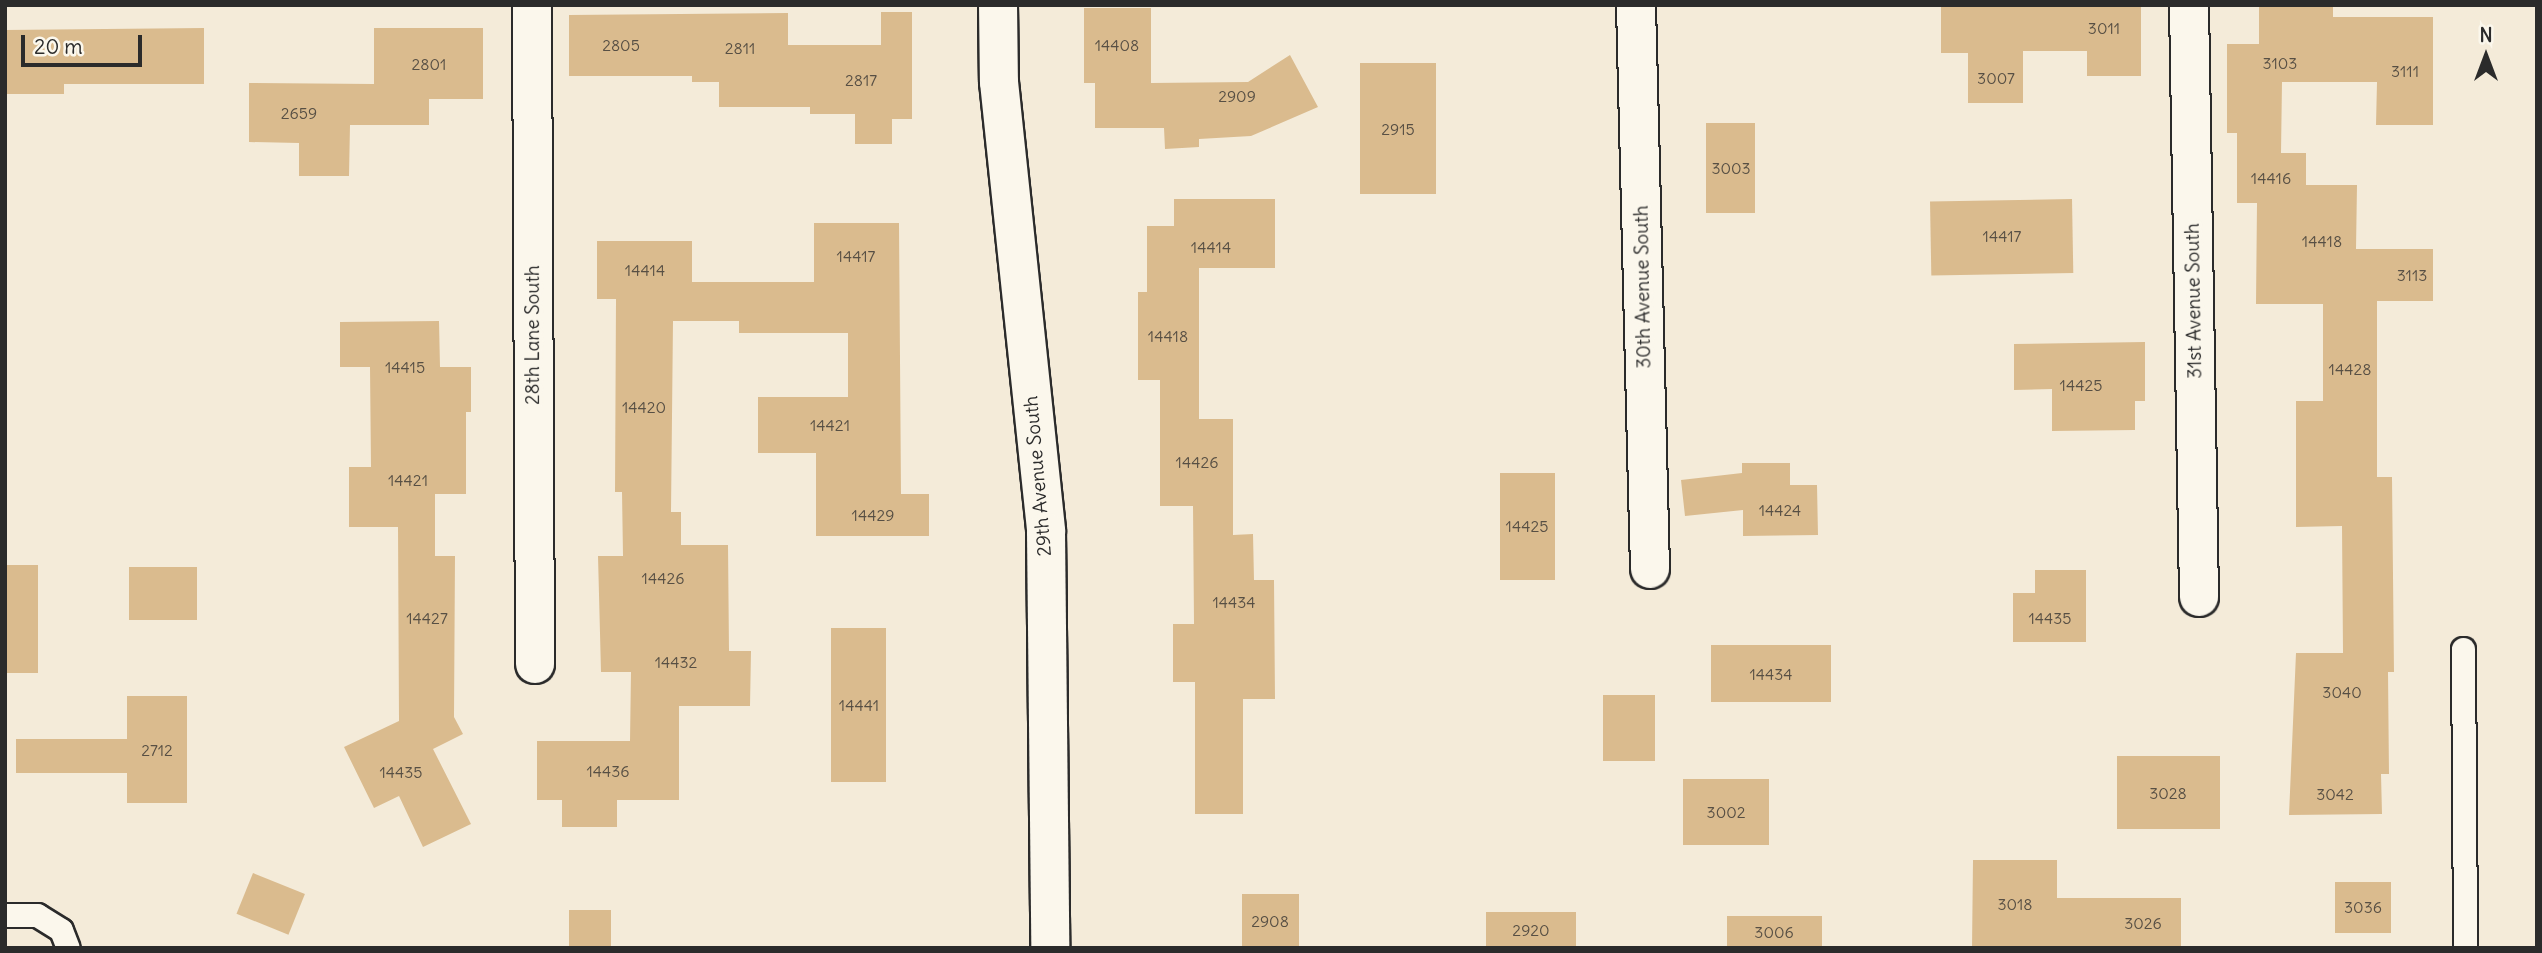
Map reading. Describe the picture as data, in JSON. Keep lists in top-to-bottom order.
{
  "streets": {
    "street": [
      "30th Avenue South",
      "31st Avenue South",
      "28th Lane South",
      "29th Avenue South"
    ]
  },
  "house_numbers": [
    "3011",
    "2805",
    "14408",
    "2811",
    "3103",
    "2801",
    "3111",
    "3007",
    "2817",
    "2909",
    "2659",
    "2915",
    "3003",
    "14416",
    "14417",
    "14418",
    "14414",
    "14417",
    "14414",
    "3113",
    "14418",
    "14415",
    "14428",
    "14425",
    "14420",
    "14421",
    "14426",
    "14421",
    "14424",
    "14429",
    "14425",
    "14426",
    "14434",
    "14427",
    "14435",
    "14432",
    "14434",
    "3040",
    "14441",
    "2712",
    "14436",
    "14435",
    "3028",
    "3042",
    "3002",
    "3018",
    "3036",
    "2908",
    "3026",
    "2920",
    "3006"
  ],
  "scale_bar": "20 m",
  "north": "top"
}
